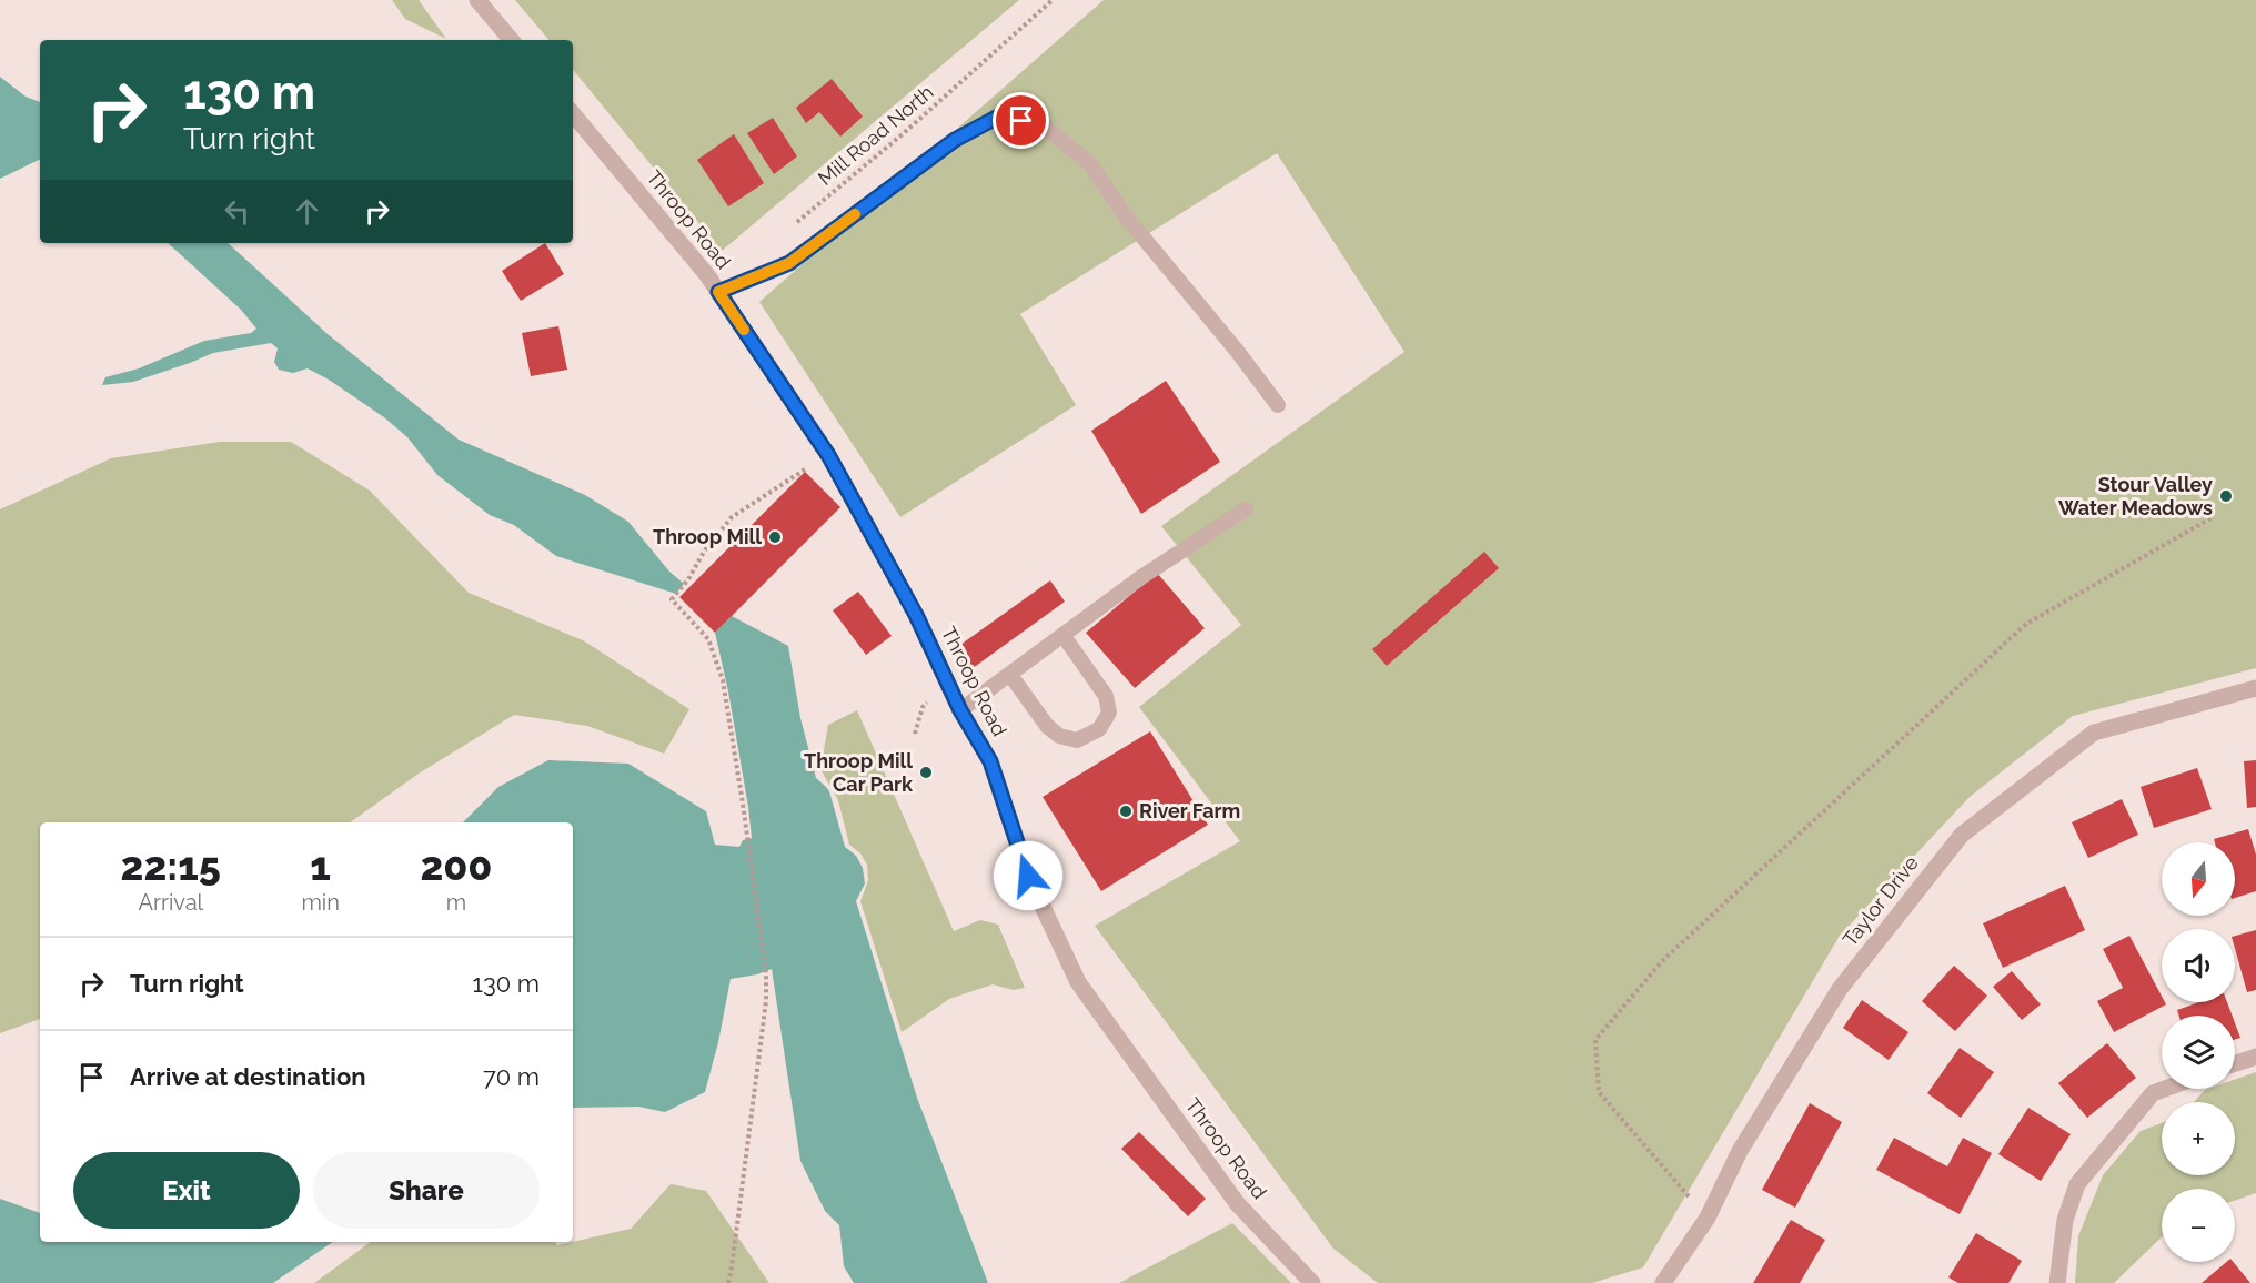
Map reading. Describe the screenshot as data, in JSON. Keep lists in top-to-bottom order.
{
  "streets": {
    "street": ["Throop Road", "Taylor Drive"],
    "path": ["Mill Road North"]
  },
  "places": [
    "Stour Valley Water Meadows",
    "Throop Mill",
    "Throop Mill Car Park",
    "River Farm"
  ],
  "north": "bottom",
  "page": {
    "turn": ["130 m", "Turn right"],
    "eta": [
      "22:15",
      "Arrival",
      "1",
      "min",
      "200",
      "m"
    ],
    "map_buttons": ["+", "−"],
    "list": [
      {
        "name": "Turn right",
        "value": "130 m"
      },
      {
        "name": "Arrive at destination",
        "value": "70 m"
      }
    ],
    "buttons": ["Exit", "Share"]
  }
}
